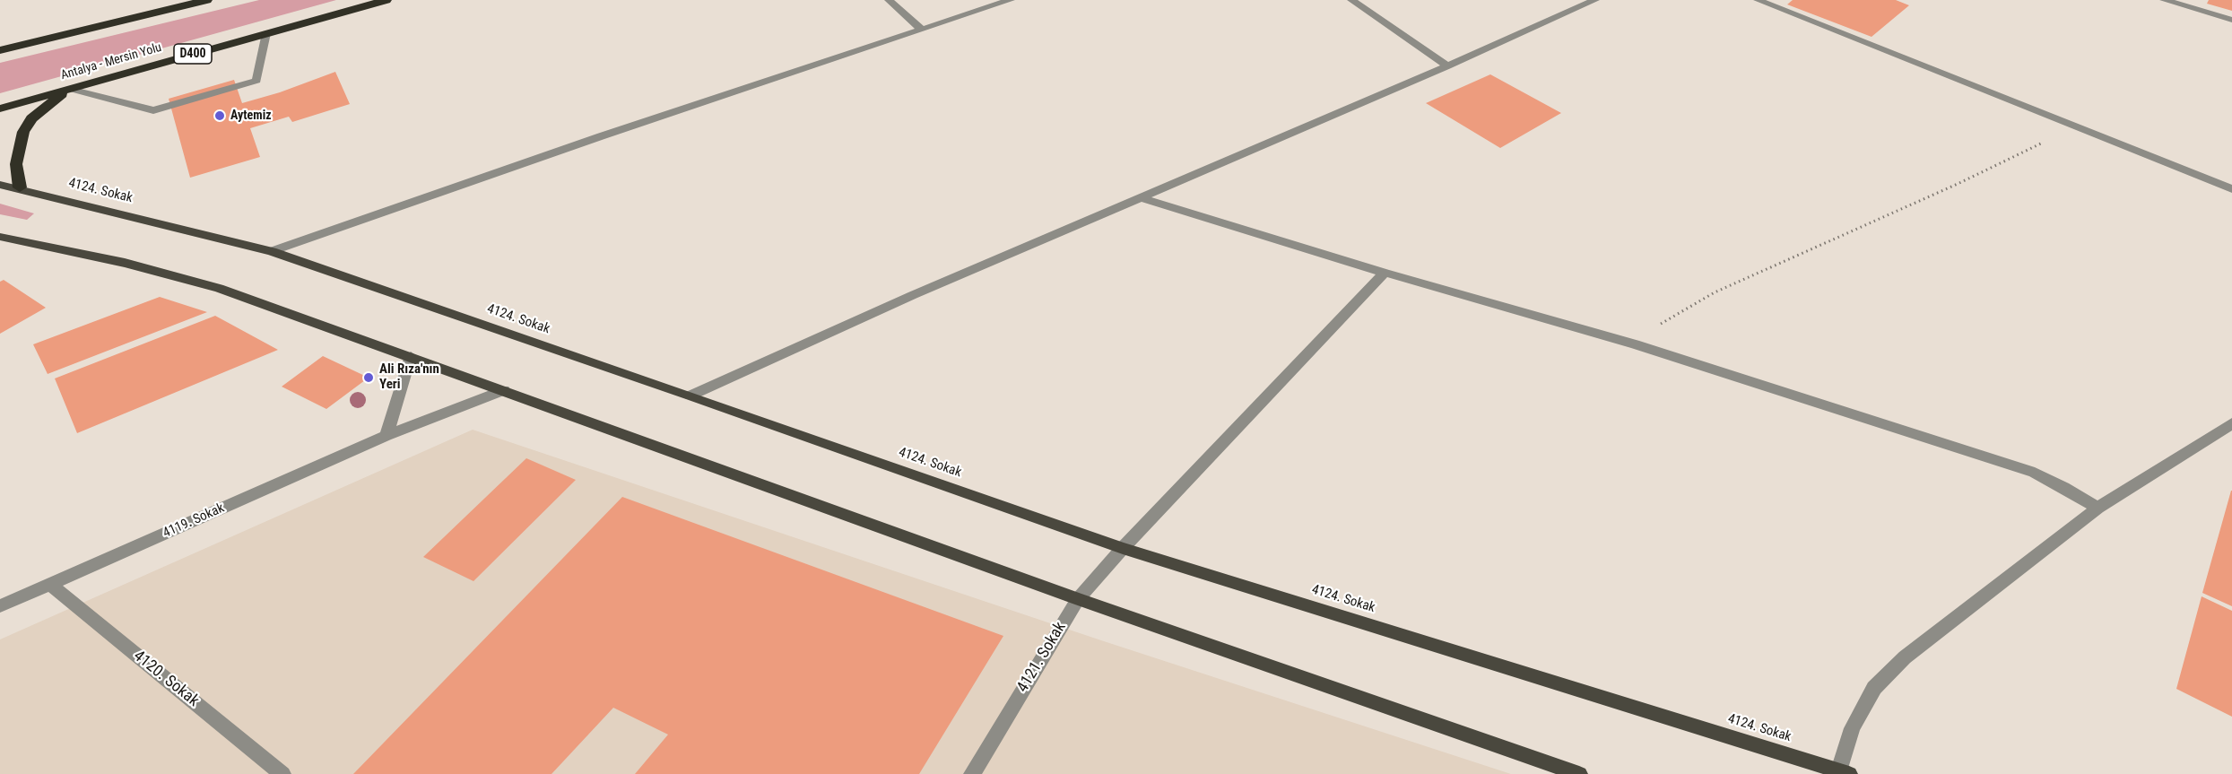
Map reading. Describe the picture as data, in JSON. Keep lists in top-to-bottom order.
{
  "streets": {
    "highway": ["D400", "Antalya - Mersin Yolu"],
    "main road": ["4124. Sokak"],
    "street": ["4119. Sokak", "4121. Sokak", "4120. Sokak"]
  },
  "crossings": [
    ["4124. Sokak", "4121. Sokak"],
    ["4119. Sokak", "4120. Sokak"]
  ],
  "places": ["Aytemiz", "Ali Rıza'nın Yeri"]
}
